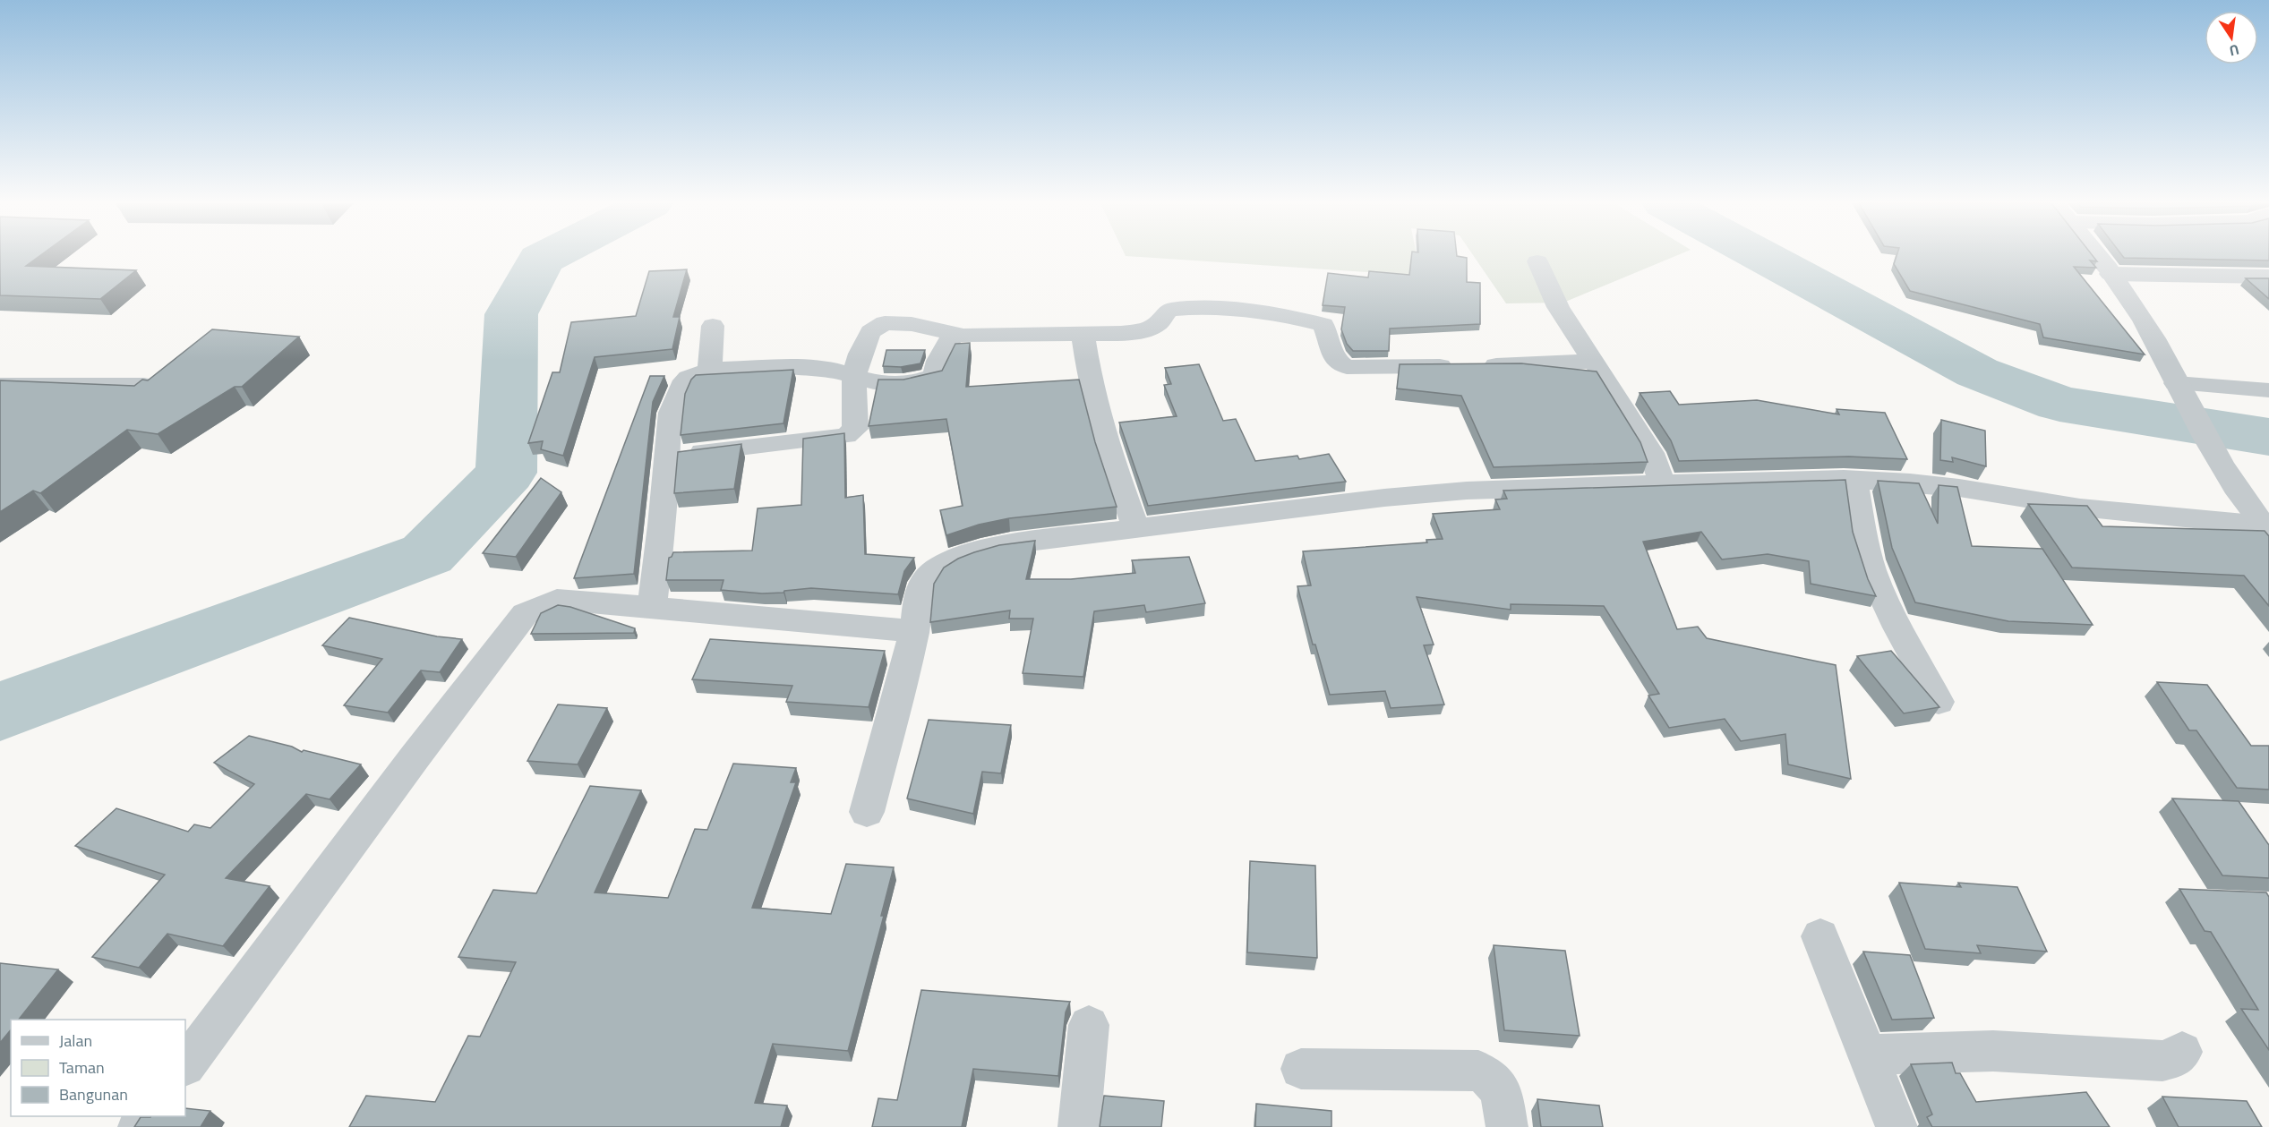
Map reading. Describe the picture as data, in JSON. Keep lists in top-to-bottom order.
{
  "legend": ["Jalan", "Taman", "Bangunan"],
  "north": "bottom"
}
